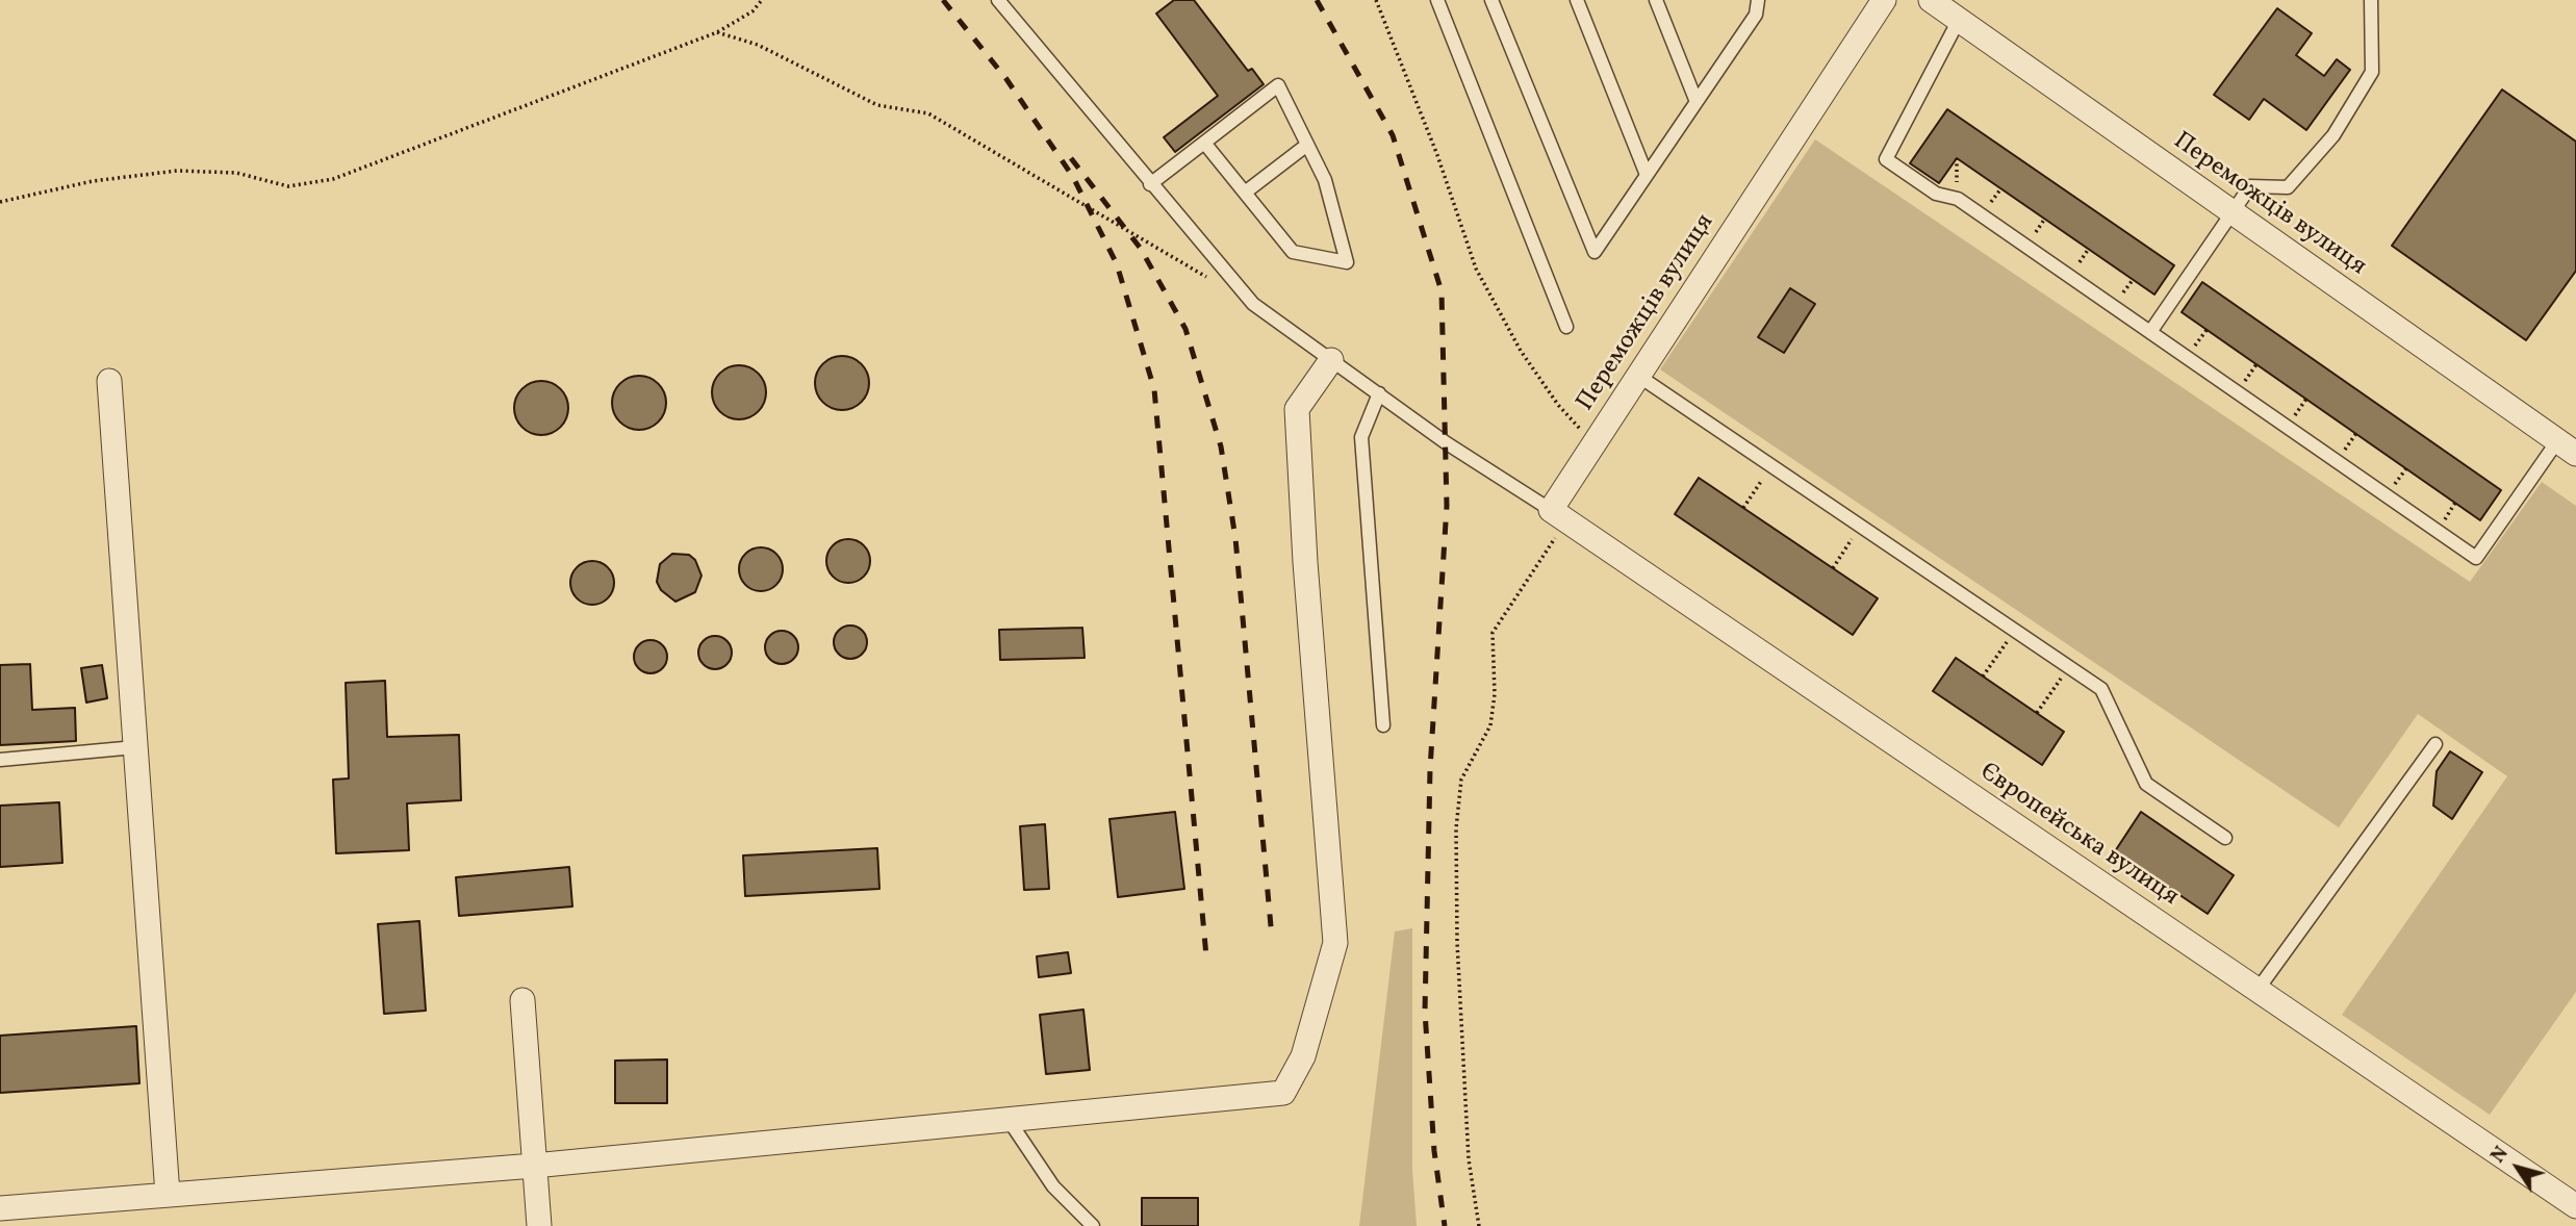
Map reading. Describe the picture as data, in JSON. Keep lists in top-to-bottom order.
{
  "streets": {
    "street": ["Переможців вулиця", "Європейська вулиця"]
  },
  "crossings": [
    ["Переможців вулиця", "Європейська вулиця"]
  ],
  "north": "top left"
}
